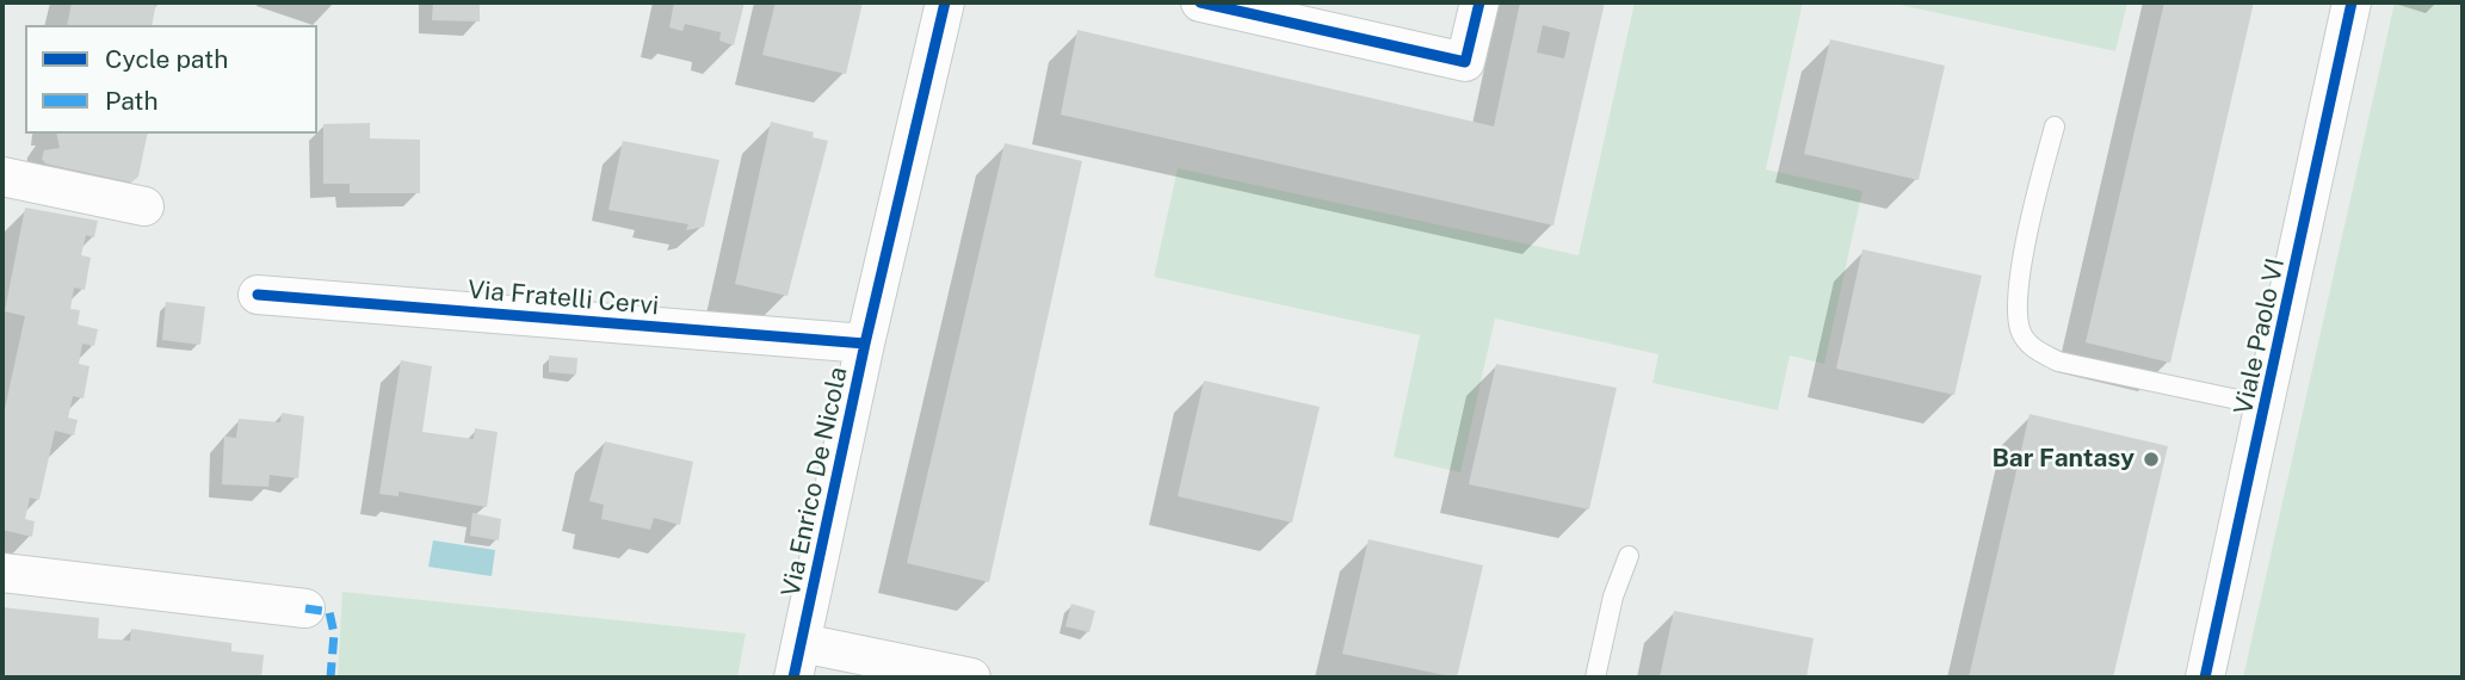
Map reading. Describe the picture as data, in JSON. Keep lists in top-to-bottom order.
{
  "streets": {
    "street": ["Via Fratelli Cervi", "Viale Paolo VI", "Via Enrico De Nicola"]
  },
  "crossings": [
    ["Via Fratelli Cervi", "Via Enrico De Nicola"]
  ],
  "places": ["Bar Fantasy"],
  "legend": ["Cycle path", "Path"]
}
